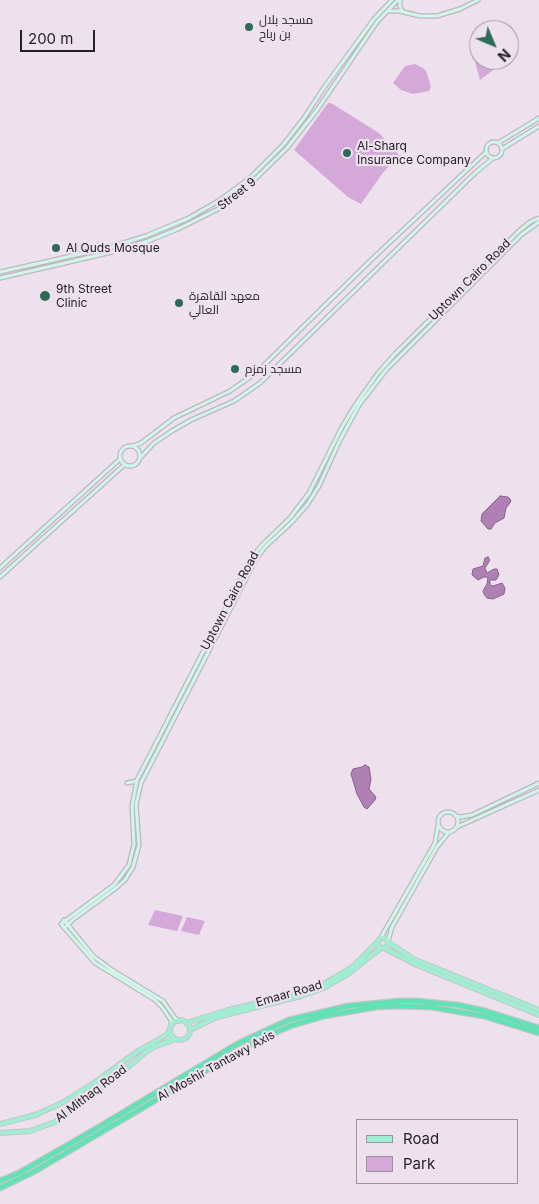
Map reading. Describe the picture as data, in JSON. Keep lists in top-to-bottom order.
{
  "streets": {
    "highway": ["Al Moshir Tantawy Axis"],
    "main road": [
      "Street 9",
      "Uptown Cairo Road",
      "Emaar Road",
      "Al Mithaq Road"
    ]
  },
  "crossings": [
    ["Emaar Road", "Al Mithaq Road"]
  ],
  "places": [
    "مسجد بلال بن رباح",
    "Al-Sharq Insurance Company",
    "Al Quds Mosque",
    "9th Street Clinic",
    "معهد القاهرة العالي",
    "مسجد زمزم"
  ],
  "legend": ["Road", "Park"],
  "scale_bar": "200 m",
  "north": "bottom right"
}
